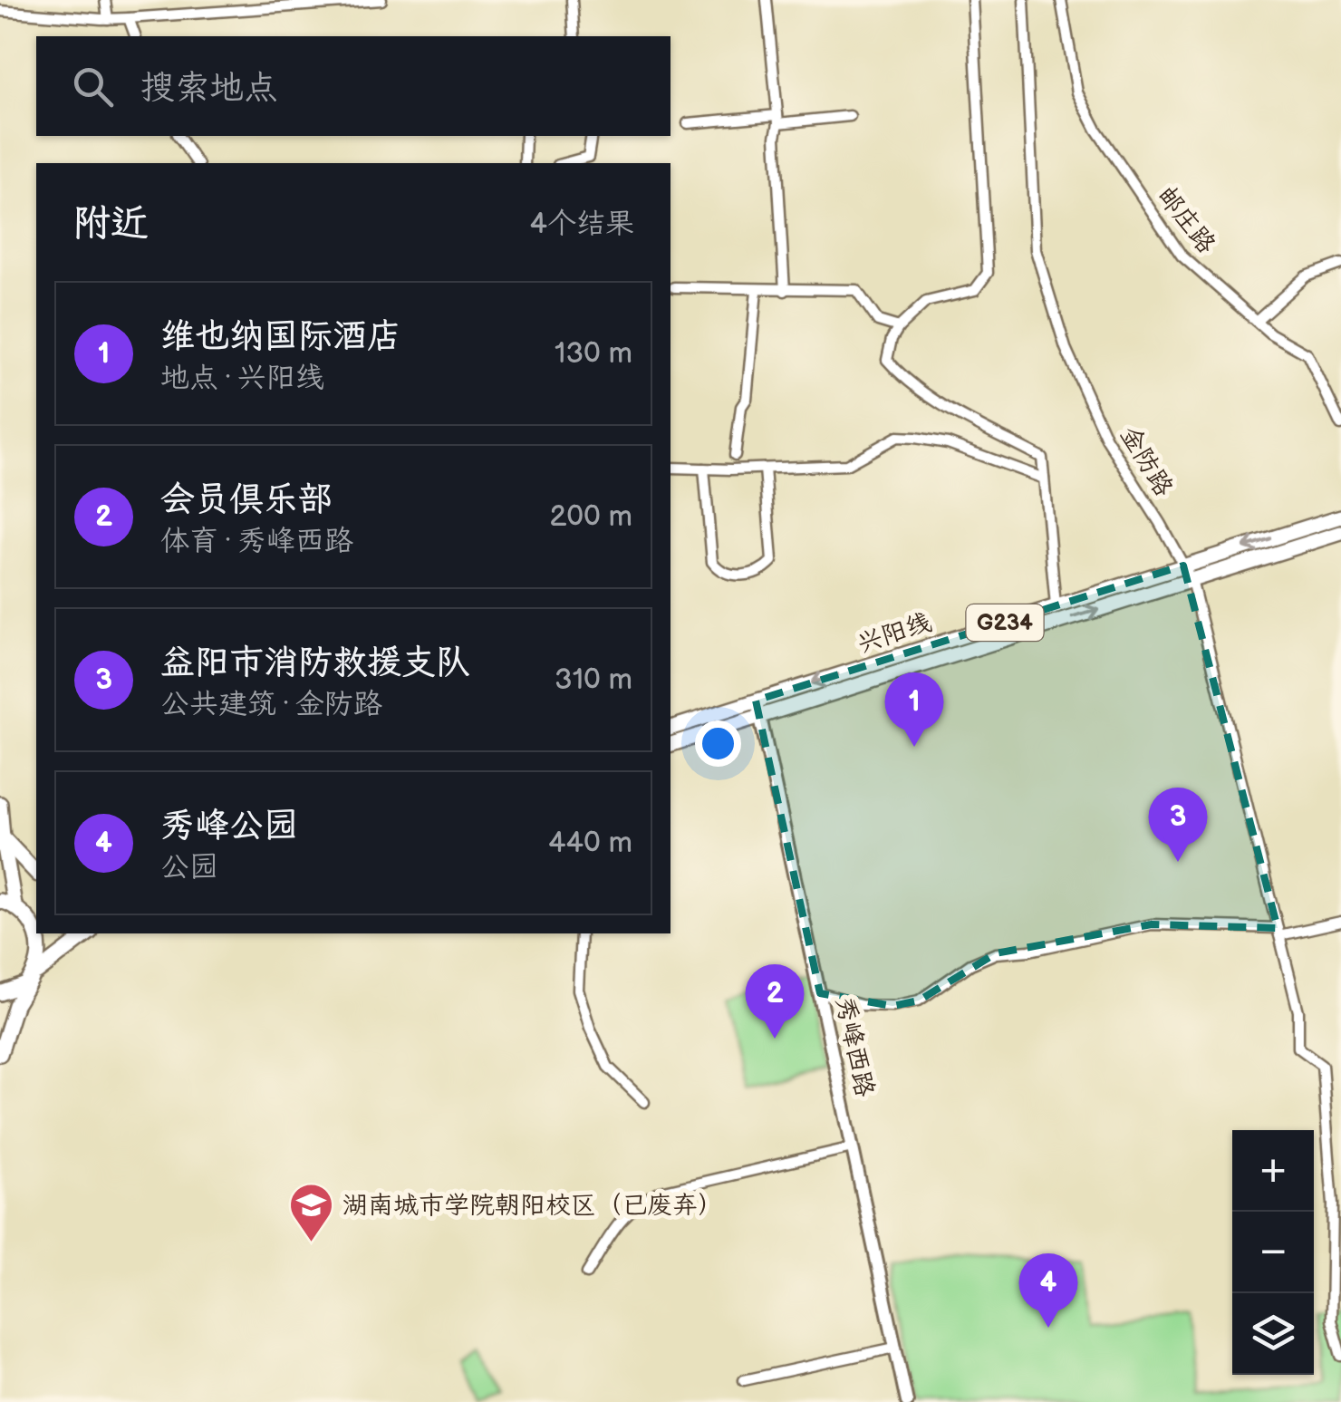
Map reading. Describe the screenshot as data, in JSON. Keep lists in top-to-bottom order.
{
  "streets": {
    "main road": ["G234", "兴阳线"],
    "street": ["邮庄路", "金防路", "秀峰西路"]
  },
  "crossings": [
    ["金防路", "兴阳线"],
    ["兴阳线", "秀峰西路"]
  ],
  "places": {
    "school or university": ["湖南城市学院朝阳校区（已废弃）"]
  },
  "page": {
    "search": "搜索地点",
    "heading": ["附近", "4个结果"],
    "list": [
      {
        "mark": "1",
        "name": "维也纳国际酒店",
        "note": "地点 · 兴阳线",
        "value": "130 m"
      },
      {
        "mark": "2",
        "name": "会员俱乐部",
        "note": "体育 · 秀峰西路",
        "value": "200 m"
      },
      {
        "mark": "3",
        "name": "益阳市消防救援支队",
        "note": "公共建筑 · 金防路",
        "value": "310 m"
      },
      {
        "mark": "4",
        "name": "秀峰公园",
        "note": "公园",
        "value": "440 m"
      }
    ],
    "pins": [
      "1",
      "3",
      "2",
      "4"
    ],
    "map_buttons": ["+", "−"]
  }
}
